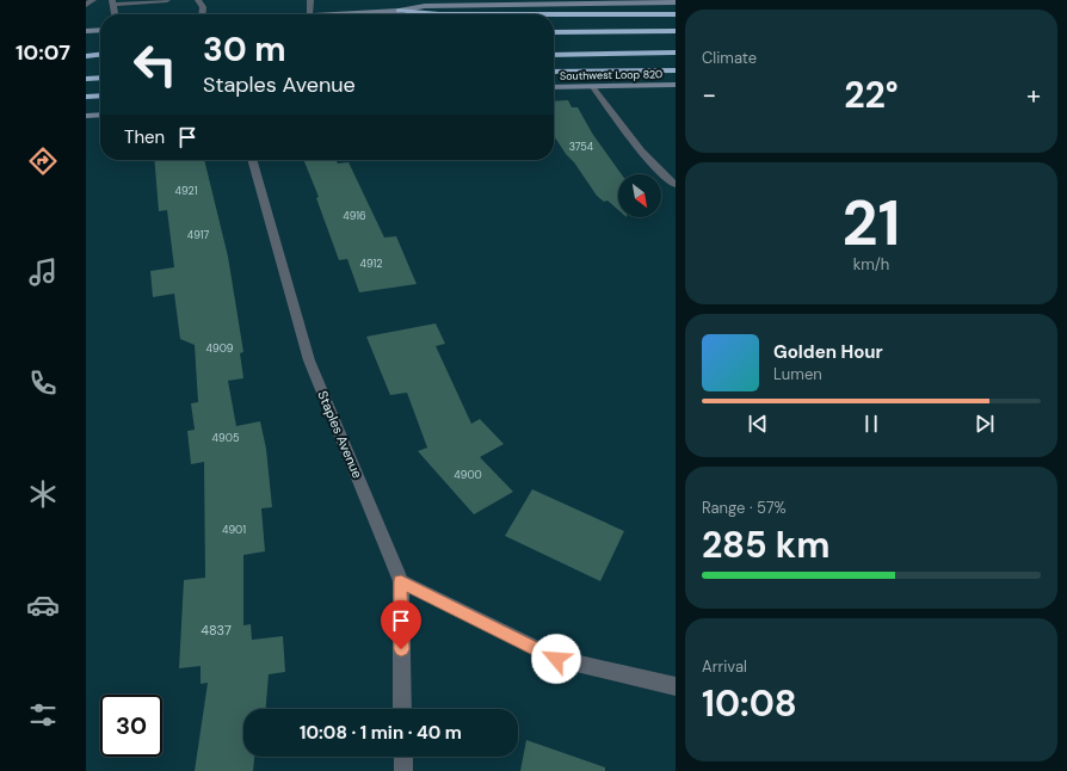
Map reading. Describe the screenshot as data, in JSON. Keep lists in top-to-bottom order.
{
  "streets": {
    "main road": ["Southwest Loop 820"],
    "street": ["Staples Avenue"]
  },
  "house_numbers": [
    "3754",
    "4921",
    "4916",
    "4917",
    "4912",
    "4909",
    "4905",
    "4900",
    "4901",
    "4837"
  ],
  "north": "bottom right",
  "page": {
    "tabs": "10:07",
    "tile": [
      "Climate",
      ["21", "km/h"],
      ["Range · 57%", "285 km"],
      ["Arrival", "10:08"]
    ],
    "turn": ["30 m", "Staples Avenue"],
    "heat": ["−", "22°", "+"],
    "then": "Then",
    "song": ["Golden Hour", "Lumen"],
    "limit": "30",
    "trip": "10:08 · 1 min · 40 m"
  }
}
